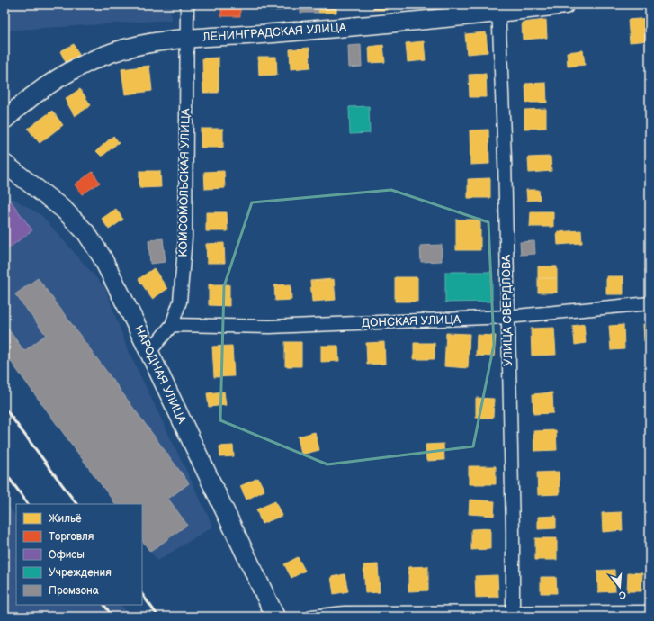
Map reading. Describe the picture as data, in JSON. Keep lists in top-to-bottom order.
{
  "streets": {
    "street": [
      "ЛЕНИНГРАДСКАЯ УЛИЦА",
      "КОМСОМОЛЬСКАЯ УЛИЦА",
      "УЛИЦА СВЕРДЛОВА",
      "ДОНСКАЯ УЛИЦА",
      "НАРОДНАЯ УЛИЦА"
    ]
  },
  "crossings": [
    ["ЛЕНИНГРАДСКАЯ УЛИЦА", "КОМСОМОЛЬСКАЯ УЛИЦА"],
    ["ЛЕНИНГРАДСКАЯ УЛИЦА", "УЛИЦА СВЕРДЛОВА"],
    ["КОМСОМОЛЬСКАЯ УЛИЦА", "ДОНСКАЯ УЛИЦА"],
    ["КОМСОМОЛЬСКАЯ УЛИЦА", "НАРОДНАЯ УЛИЦА"],
    ["УЛИЦА СВЕРДЛОВА", "ДОНСКАЯ УЛИЦА"]
  ],
  "legend": [
    "Жильё",
    "Торговля",
    "Офисы",
    "Учреждения",
    "Промзона"
  ],
  "north": "bottom"
}
